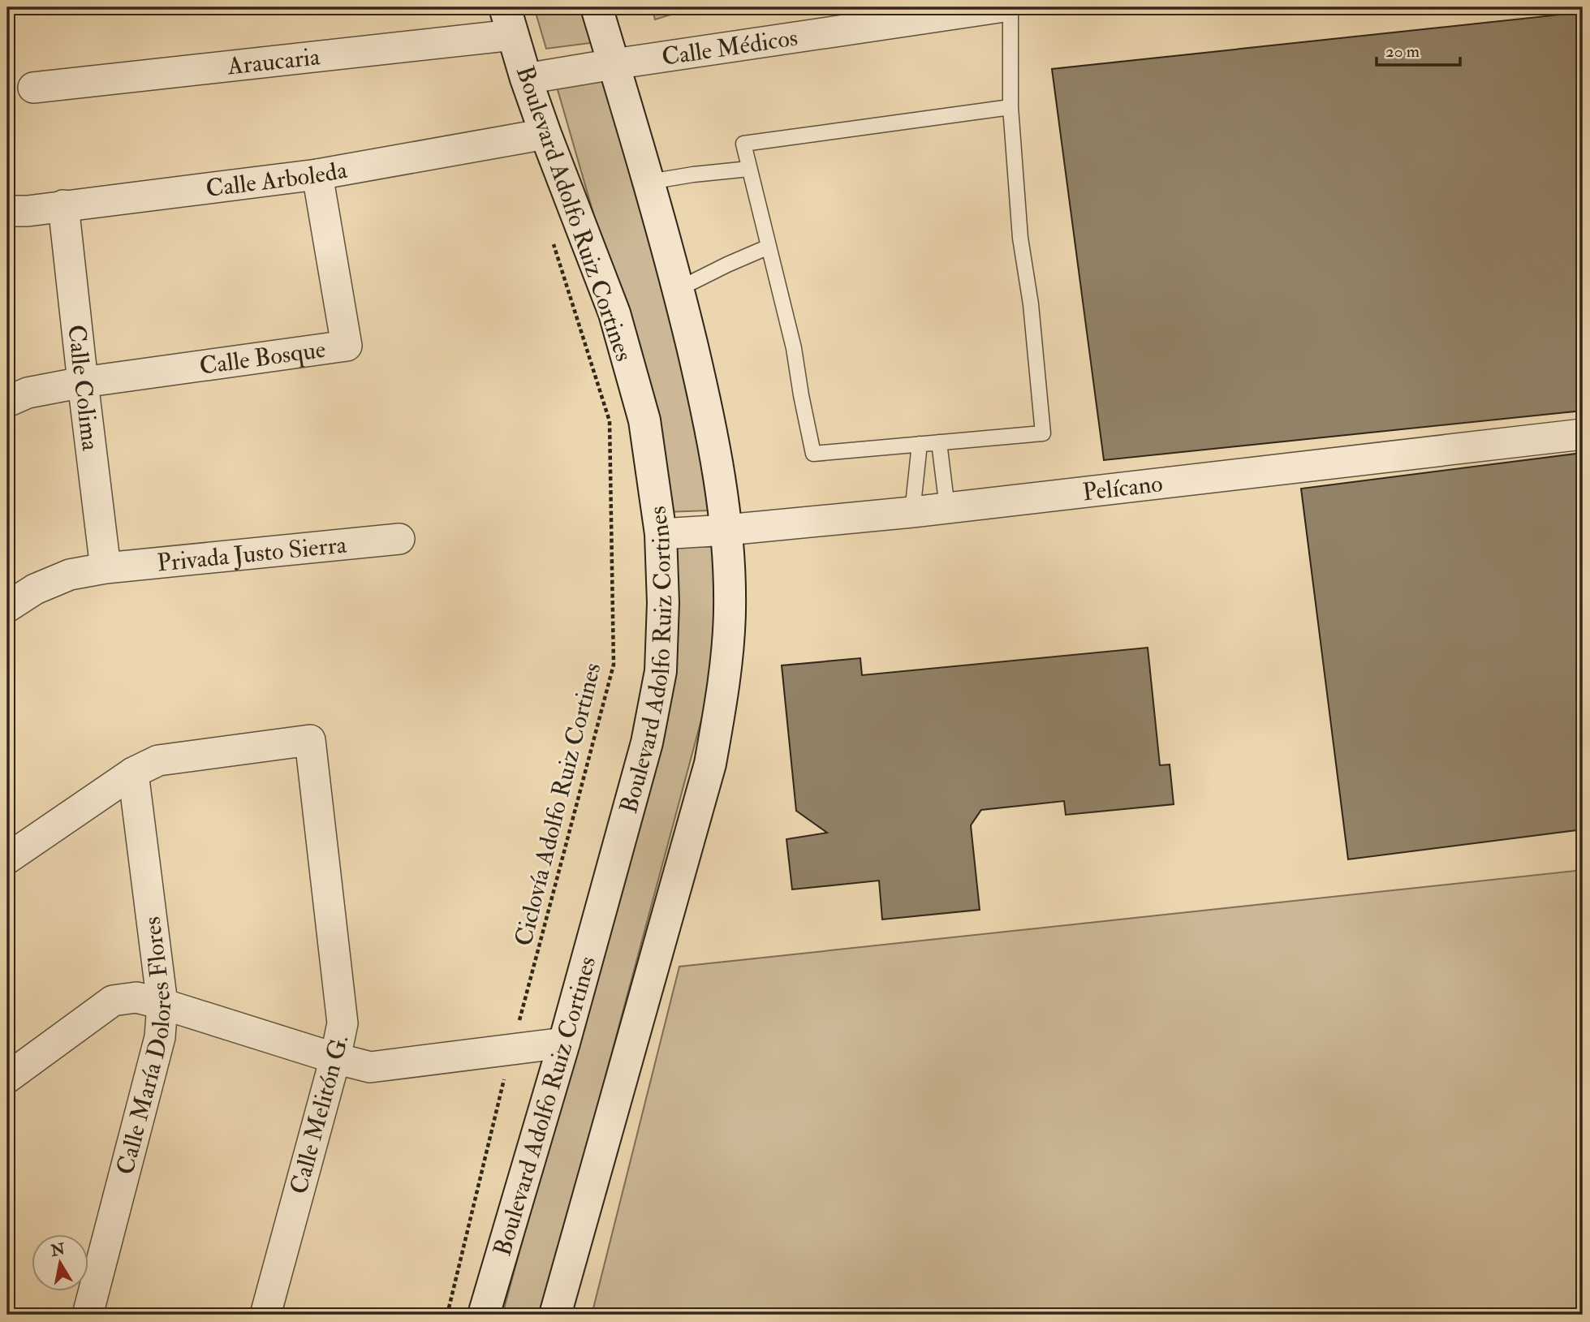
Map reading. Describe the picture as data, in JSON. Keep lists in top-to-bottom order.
{
  "streets": {
    "main road": ["Boulevard Adolfo Ruiz Cortines"],
    "street": [
      "Calle Médicos",
      "Araucaria",
      "Calle Arboleda",
      "Calle Bosque",
      "Calle Colima",
      "Pelícano",
      "Privada Justo Sierra",
      "Calle María Dolores Flores",
      "Calle Melitón G."
    ],
    "path": ["Ciclovía Adolfo Ruiz Cortines"]
  },
  "crossings": [
    ["Calle Médicos", "Boulevard Adolfo Ruiz Cortines"],
    ["Araucaria", "Boulevard Adolfo Ruiz Cortines"],
    ["Calle Arboleda", "Boulevard Adolfo Ruiz Cortines"],
    ["Calle Arboleda", "Calle Bosque"],
    ["Calle Arboleda", "Calle Colima"],
    ["Boulevard Adolfo Ruiz Cortines", "Pelícano"],
    ["Calle Bosque", "Calle Colima"],
    ["Calle Colima", "Privada Justo Sierra"],
    ["Calle María Dolores Flores", "Calle Melitón G."]
  ],
  "scale_bar": "20 m",
  "north": "top"
}
